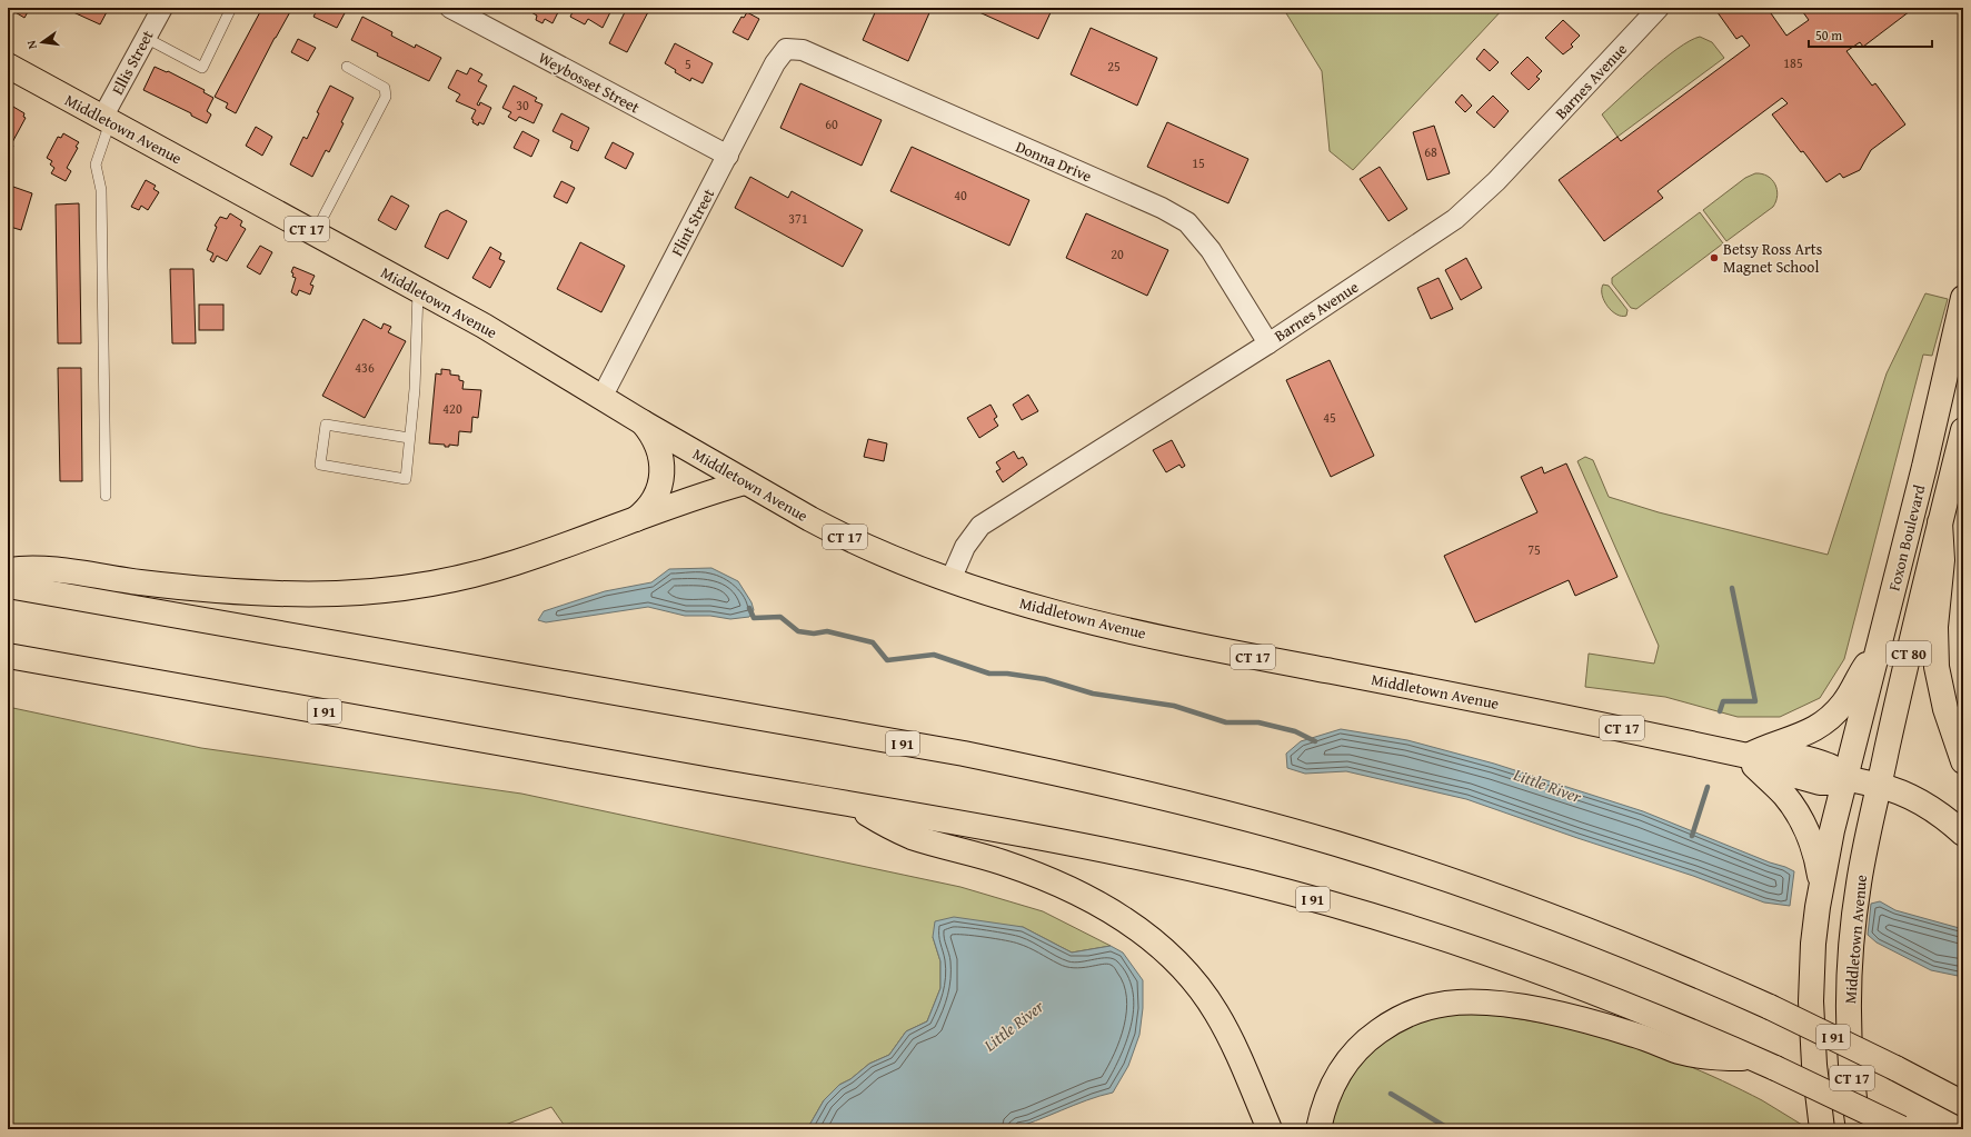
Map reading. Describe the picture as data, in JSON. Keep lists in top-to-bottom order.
{
  "streets": {
    "main road": [
      "Middletown Avenue",
      "CT 17",
      "Foxon Boulevard",
      "CT 80",
      "I 91"
    ],
    "street": [
      "Ellis Street",
      "Barnes Avenue",
      "Weybosset Street",
      "Donna Drive",
      "Flint Street"
    ]
  },
  "crossings": [
    ["Ellis Street", "Middletown Avenue"],
    ["Barnes Avenue", "Middletown Avenue"],
    ["Barnes Avenue", "Donna Drive"],
    ["Weybosset Street", "Flint Street"],
    ["Middletown Avenue", "Flint Street"],
    ["Middletown Avenue", "Foxon Boulevard"],
    ["Middletown Avenue", "CT 80"],
    ["Donna Drive", "Flint Street"],
    ["CT 17", "CT 80"],
    ["Foxon Boulevard", "CT 80"]
  ],
  "water": ["Little River"],
  "places": ["Betsy Ross Arts Magnet School"],
  "house_numbers": [
    "185",
    "5",
    "25",
    "30",
    "60",
    "68",
    "15",
    "40",
    "371",
    "20",
    "436",
    "420",
    "45",
    "75"
  ],
  "scale_bar": "50 m",
  "north": "left"
}
